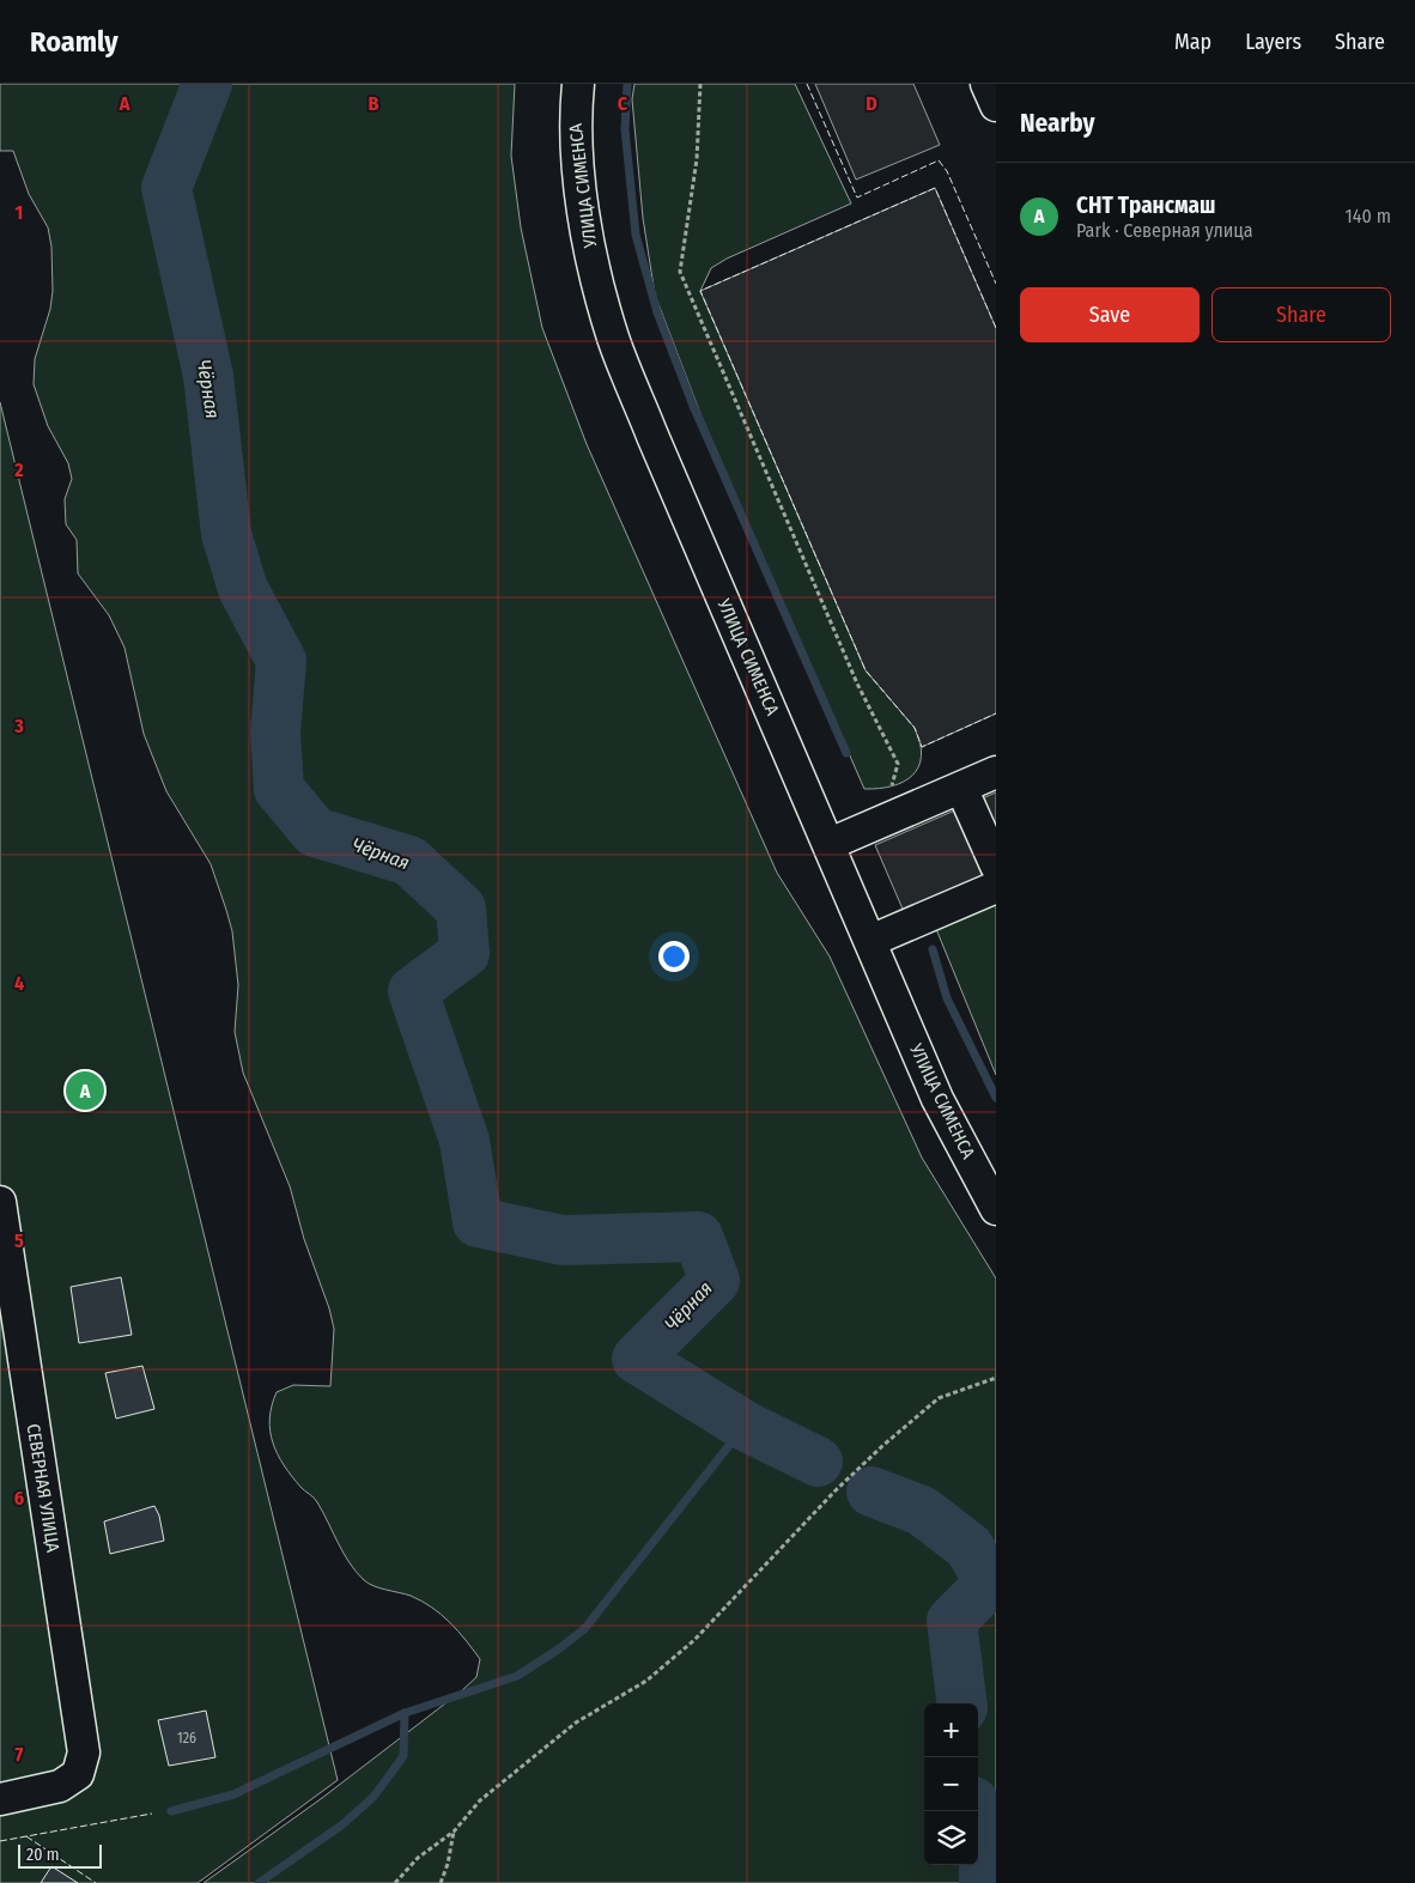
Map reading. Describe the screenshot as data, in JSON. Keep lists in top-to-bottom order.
{
  "streets": {
    "street": ["УЛИЦА СИМЕНСА", "СЕВЕРНАЯ УЛИЦА"]
  },
  "water": ["Чёрная"],
  "house_numbers": ["126"],
  "scale_bar": "20 m",
  "page": {
    "header": "Roamly",
    "nav": ["Map", "Layers", "Share"],
    "heading": "Nearby",
    "list": [
      {
        "mark": "A",
        "name": "СНТ Трансмаш",
        "note": "Park · Северная улица",
        "value": "140 m"
      }
    ],
    "buttons": ["Save", "Share"],
    "pins": "A",
    "map_buttons": ["+", "−"],
    "scale": "20 m"
  },
  "grid": {
    "columns": [
      "A",
      "B",
      "C",
      "D"
    ],
    "rows": [
      "1",
      "2",
      "3",
      "4",
      "5",
      "6",
      "7"
    ]
  }
}
